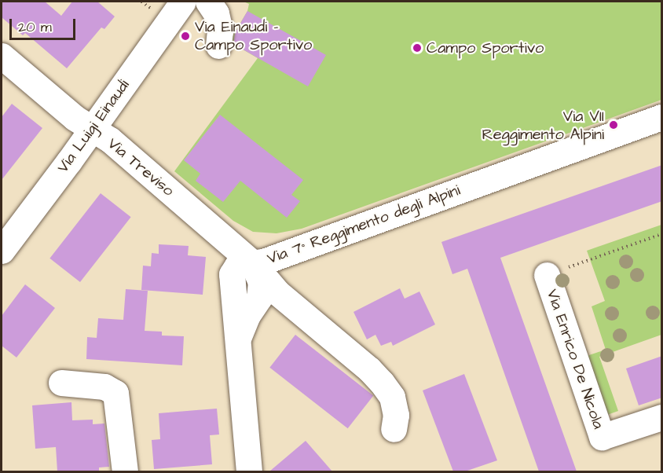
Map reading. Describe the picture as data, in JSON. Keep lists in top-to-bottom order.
{
  "streets": {
    "street": [
      "Via Luigi Einaudi",
      "Via Treviso",
      "Via 7° Reggimento degli Alpini",
      "Via Enrico De Nicola"
    ]
  },
  "crossings": [
    ["Via Luigi Einaudi", "Via Treviso"],
    ["Via Treviso", "Via 7° Reggimento degli Alpini"]
  ],
  "places": ["Via Einaudi - Campo Sportivo", "Campo Sportivo", "Via VII Reggimento Alpini"],
  "scale_bar": "20 m"
}
